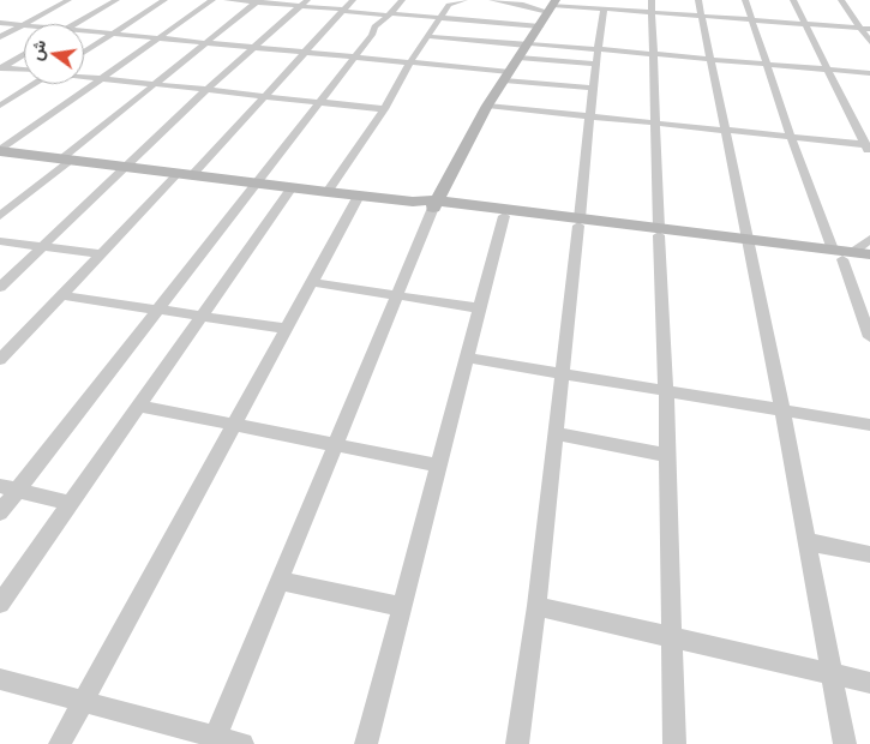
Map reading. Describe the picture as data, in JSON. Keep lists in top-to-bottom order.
{
  "north": "left"
}
